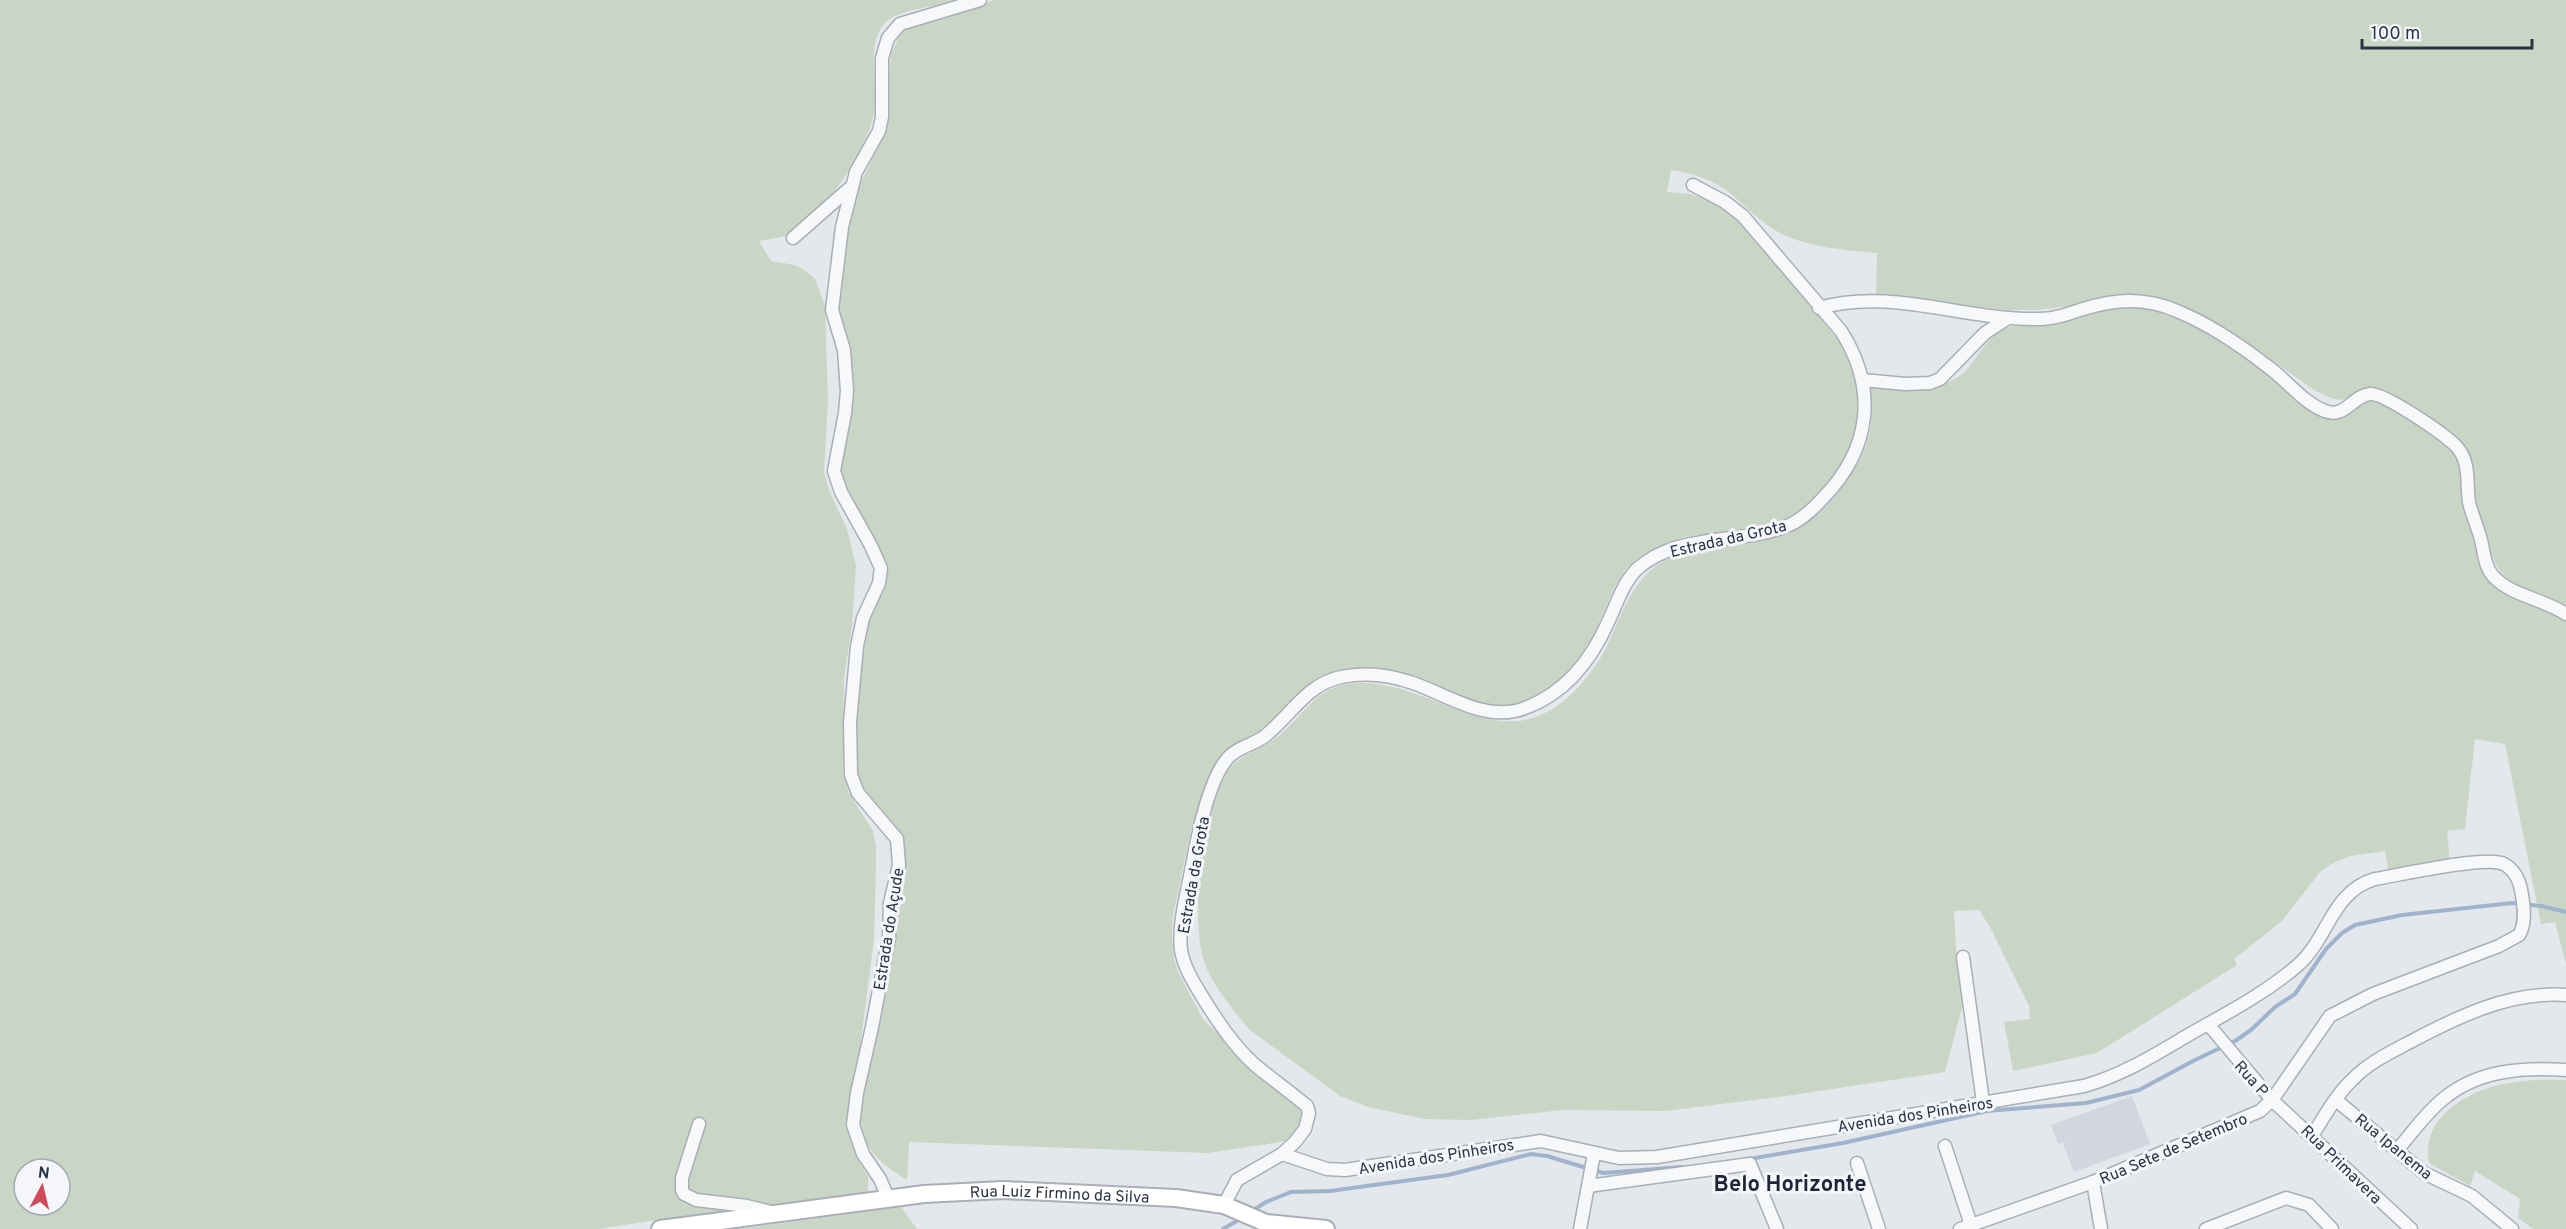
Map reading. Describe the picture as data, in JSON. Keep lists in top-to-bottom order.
{
  "streets": {
    "street": [
      "Estrada da Grota",
      "Estrada do Açude",
      "Rua P",
      "Avenida dos Pinheiros",
      "Rua Ipanema",
      "Rua Sete de Setembro",
      "Rua Primavera",
      "Rua Luiz Firmino da Silva"
    ]
  },
  "crossings": [
    ["Estrada da Grota", "Avenida dos Pinheiros"],
    ["Estrada do Açude", "Rua Luiz Firmino da Silva"],
    ["Rua P", "Avenida dos Pinheiros"],
    ["Rua P", "Rua Sete de Setembro"],
    ["Rua P", "Rua Primavera"],
    ["Avenida dos Pinheiros", "Rua Sete de Setembro"],
    ["Rua Sete de Setembro", "Rua Primavera"]
  ],
  "districts": ["Belo Horizonte"],
  "scale_bar": "100 m",
  "north": "top"
}
